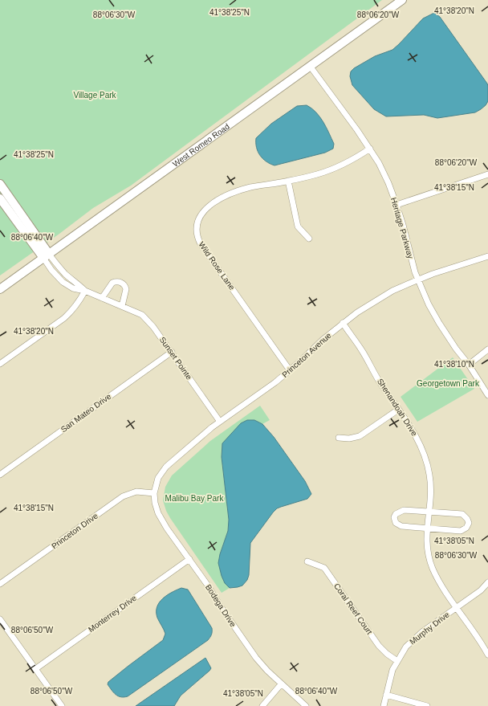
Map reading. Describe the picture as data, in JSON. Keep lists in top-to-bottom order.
{
  "streets": {
    "main road": ["West Romeo Road"],
    "street": [
      "Heritage Parkway",
      "Wild Rose Lane",
      "Princeton Avenue",
      "Sunset Pointe",
      "Shenandoah Drive",
      "San Mateo Drive",
      "Princeton Drive",
      "Bodega Drive",
      "Coral Reef Court",
      "Monterrey Drive",
      "Murphy Drive"
    ]
  },
  "crossings": [
    ["West Romeo Road", "Heritage Parkway"],
    ["West Romeo Road", "Sunset Pointe"],
    ["Heritage Parkway", "Wild Rose Lane"],
    ["Heritage Parkway", "Princeton Avenue"],
    ["Wild Rose Lane", "Princeton Avenue"],
    ["Princeton Avenue", "Sunset Pointe"],
    ["Princeton Avenue", "Shenandoah Drive"],
    ["Princeton Avenue", "Princeton Drive"],
    ["Princeton Avenue", "Bodega Drive"],
    ["Sunset Pointe", "San Mateo Drive"],
    ["Shenandoah Drive", "Murphy Drive"],
    ["Princeton Drive", "Bodega Drive"],
    ["Bodega Drive", "Monterrey Drive"],
    ["Coral Reef Court", "Murphy Drive"]
  ],
  "parks": ["Village Park", "Georgetown Park", "Malibu Bay Park"],
  "coordinates": [
    "41°38'20\"N",
    "41°38'25\"N",
    "88°06'30\"W",
    "88°06'20\"W",
    "41°38'15\"N",
    "88°06'40\"W",
    "41°38'10\"N",
    "41°38'05\"N",
    "88°06'50\"W"
  ]
}
